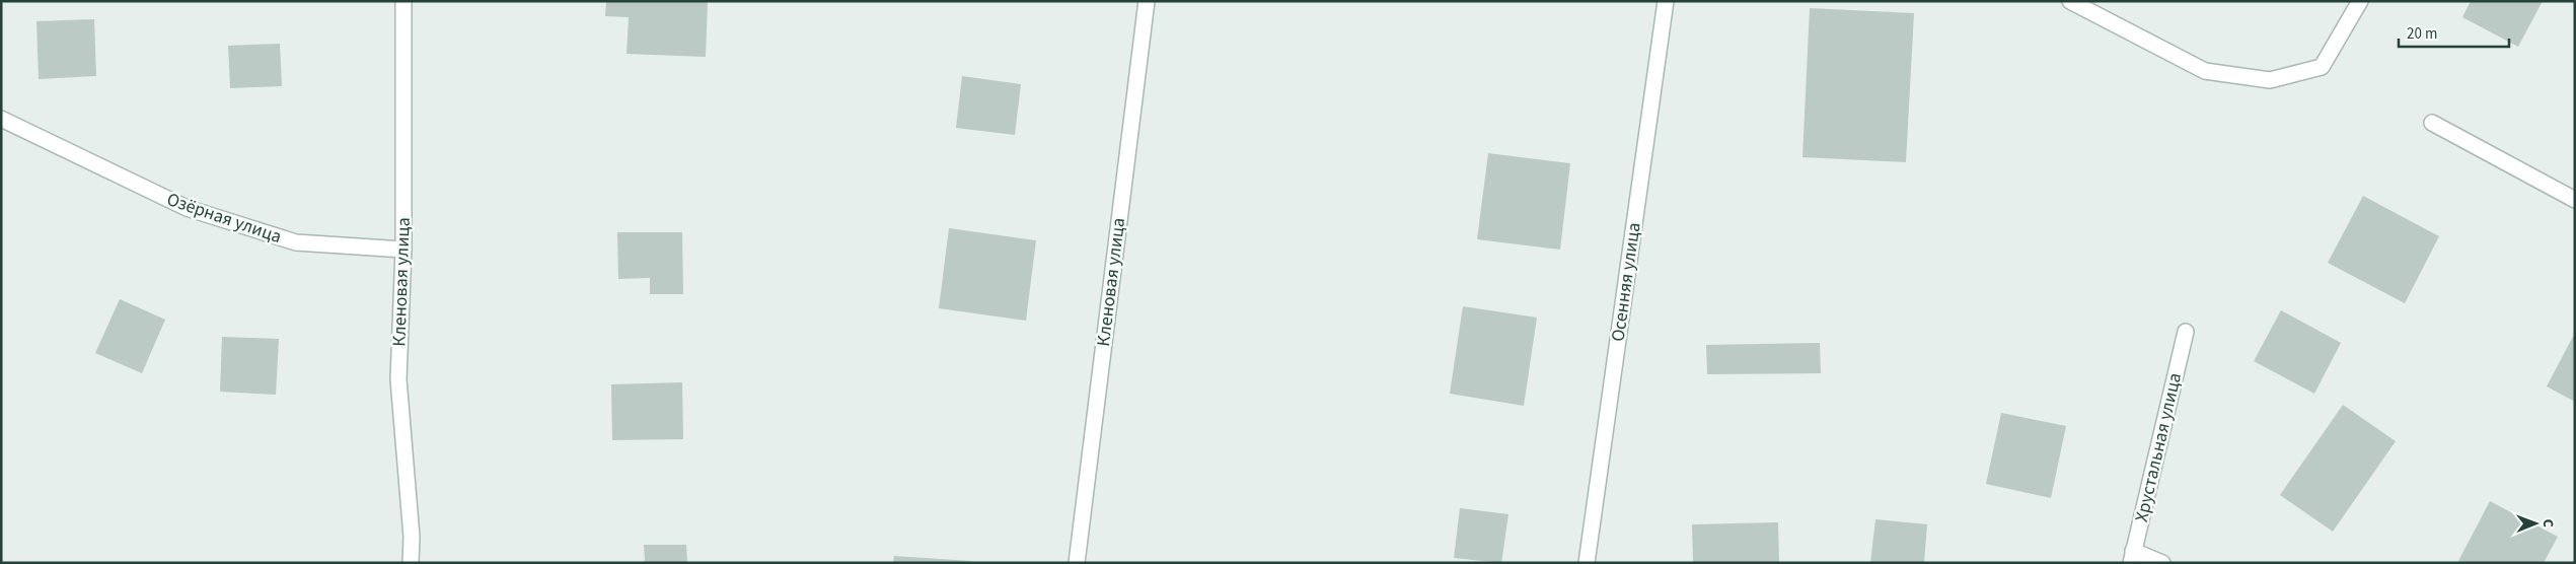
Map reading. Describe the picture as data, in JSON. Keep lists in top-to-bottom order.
{
  "streets": {
    "street": [
      "Озёрная улица",
      "Кленовая улица",
      "Осенняя улица",
      "Хрустальная улица"
    ]
  },
  "crossings": [
    ["Озёрная улица", "Кленовая улица"]
  ],
  "scale_bar": "20 m",
  "north": "right"
}
